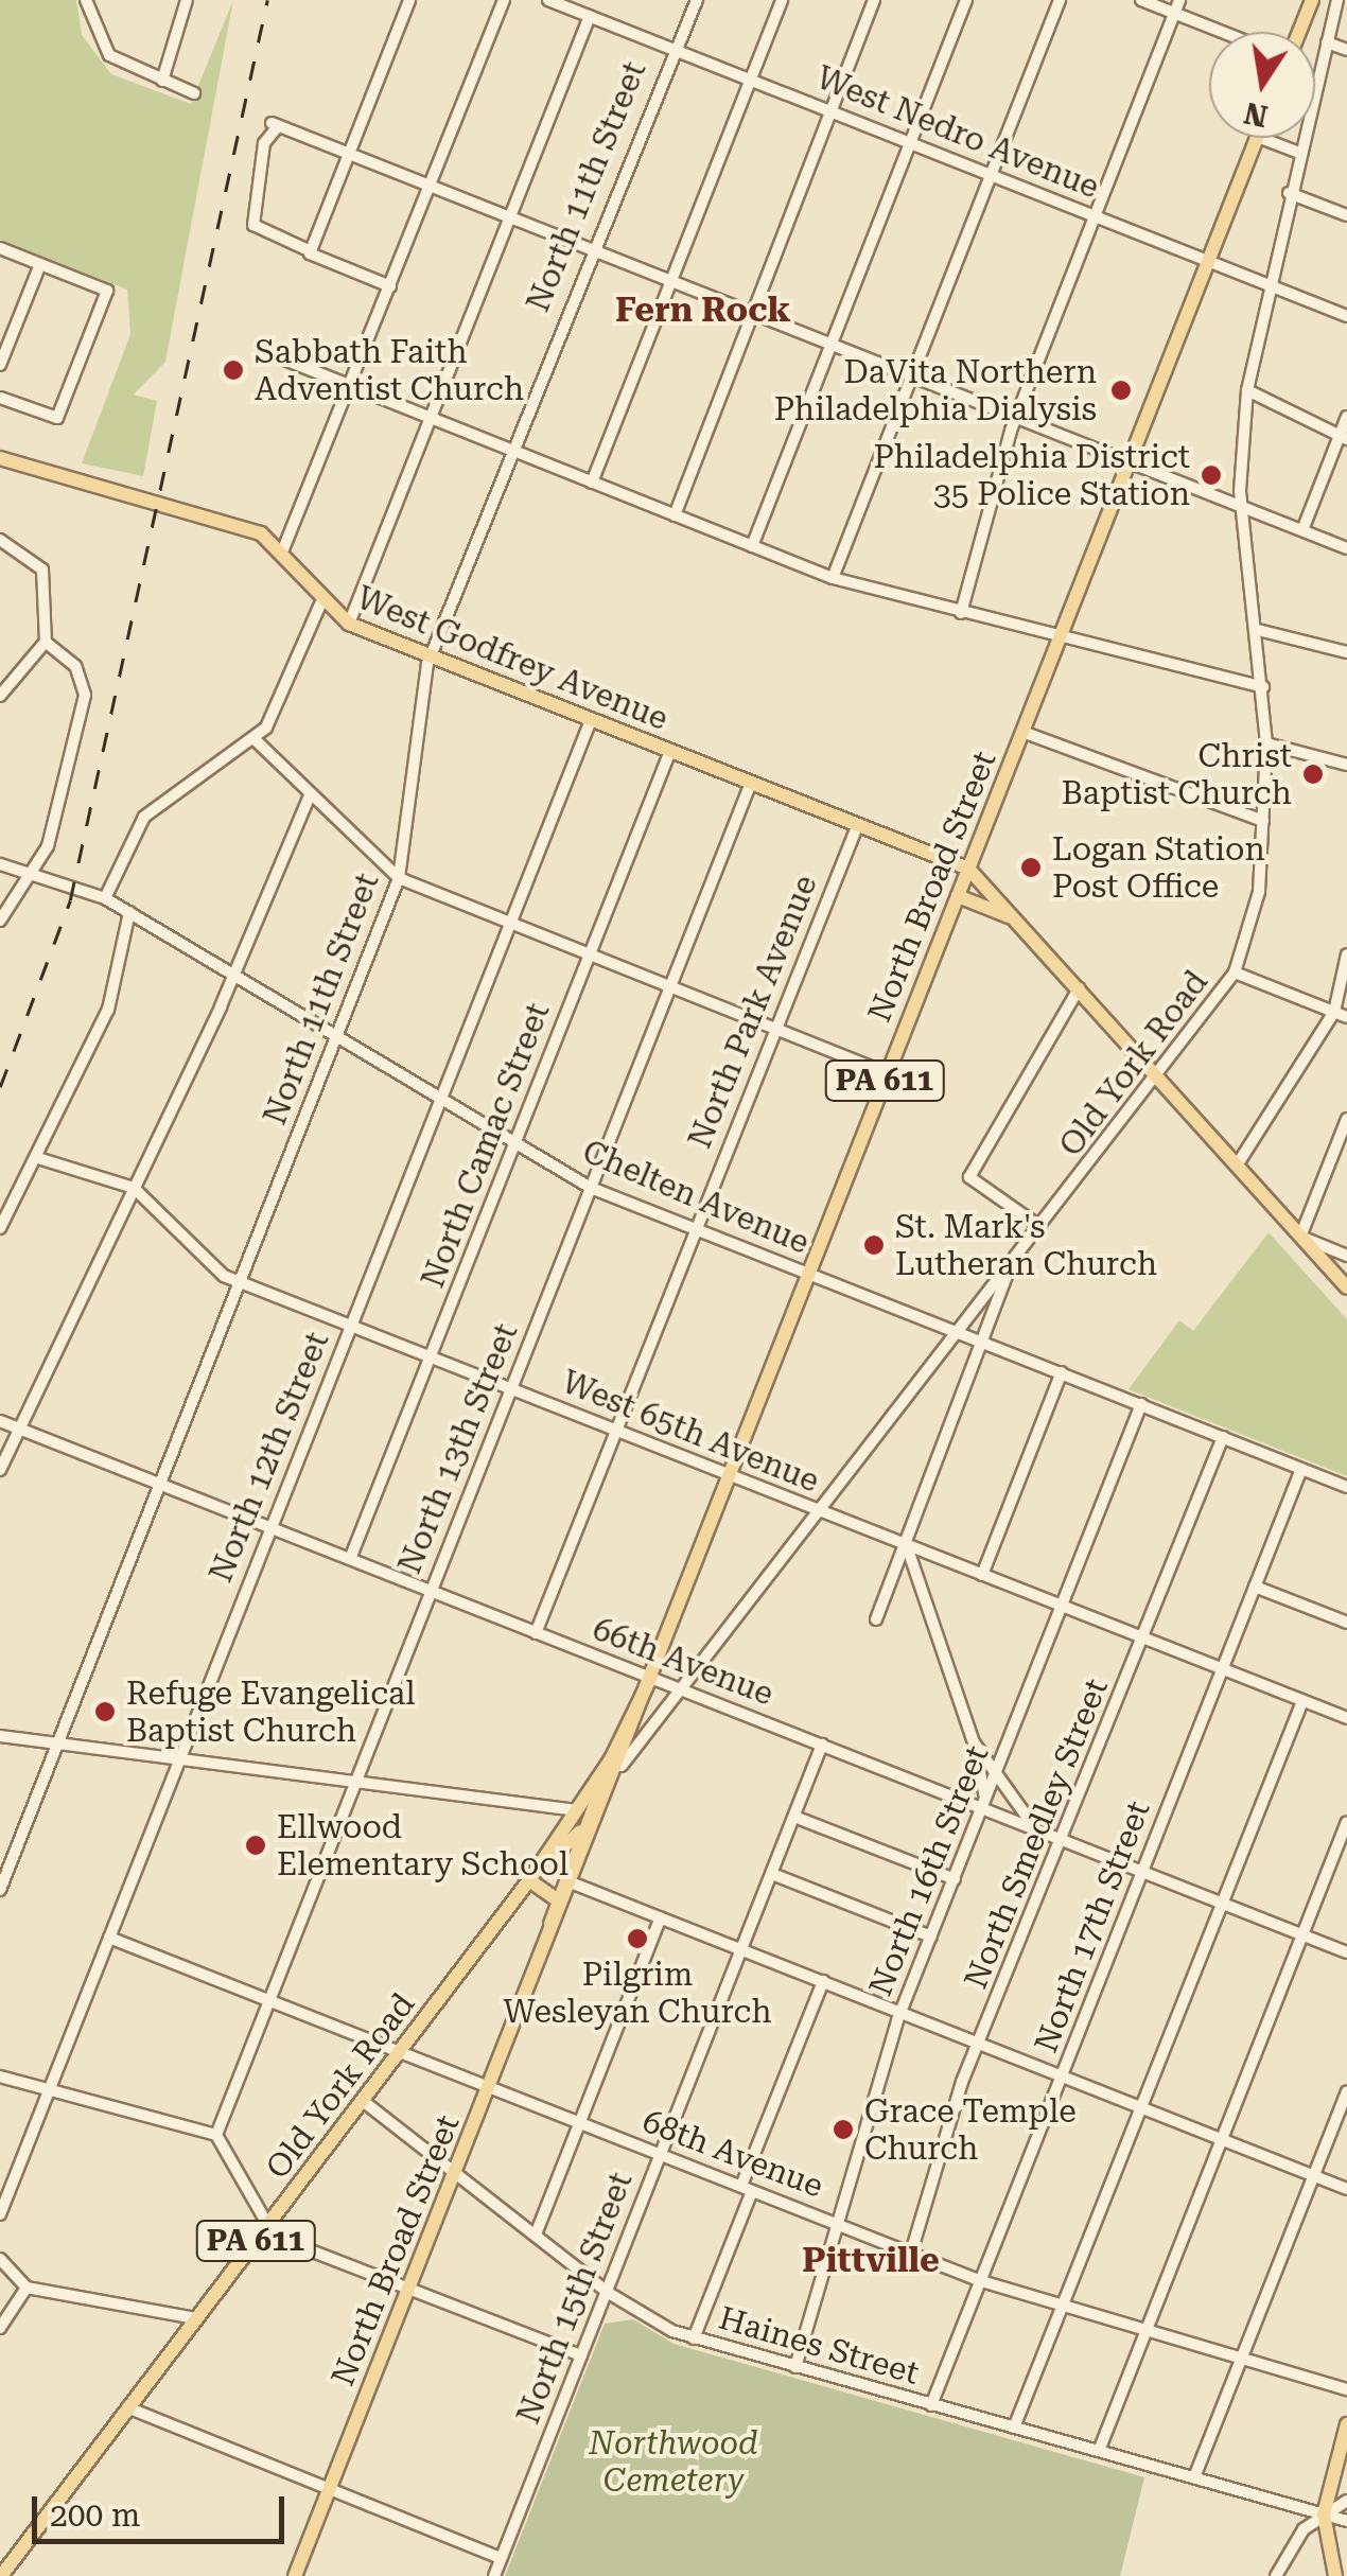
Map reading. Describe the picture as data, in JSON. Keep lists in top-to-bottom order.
{
  "streets": {
    "main road": [
      "West Godfrey Avenue",
      "North Broad Street",
      "Old York Road",
      "PA 611"
    ],
    "street": [
      "West Nedro Avenue",
      "North 11th Street",
      "North Park Avenue",
      "North Camac Street",
      "Chelten Avenue",
      "West 65th Avenue",
      "North 13th Street",
      "North 12th Street",
      "66th Avenue",
      "North Smedley Street",
      "North 16th Street",
      "North 17th Street",
      "68th Avenue",
      "North 15th Street",
      "Haines Street"
    ]
  },
  "crossings": [
    ["West Nedro Avenue", "North 11th Street"],
    ["West Nedro Avenue", "North Broad Street"],
    ["West Nedro Avenue", "Old York Road"],
    ["North 11th Street", "West Godfrey Avenue"],
    ["North 11th Street", "Chelten Avenue"],
    ["North 11th Street", "West 65th Avenue"],
    ["North 11th Street", "66th Avenue"],
    ["West Godfrey Avenue", "North Broad Street"],
    ["West Godfrey Avenue", "North Park Avenue"],
    ["West Godfrey Avenue", "North Camac Street"],
    ["West Godfrey Avenue", "North 13th Street"],
    ["West Godfrey Avenue", "North 12th Street"],
    ["North Broad Street", "Old York Road"],
    ["North Broad Street", "Chelten Avenue"],
    ["North Broad Street", "West 65th Avenue"],
    ["North Broad Street", "66th Avenue"],
    ["North Broad Street", "68th Avenue"],
    ["North Broad Street", "Haines Street"],
    ["North Park Avenue", "Chelten Avenue"],
    ["North Park Avenue", "West 65th Avenue"],
    ["North Park Avenue", "66th Avenue"],
    ["Old York Road", "Chelten Avenue"],
    ["Old York Road", "West 65th Avenue"],
    ["Old York Road", "66th Avenue"],
    ["Old York Road", "68th Avenue"],
    ["Old York Road", "Haines Street"],
    ["North Camac Street", "Chelten Avenue"],
    ["North Camac Street", "West 65th Avenue"],
    ["North Camac Street", "66th Avenue"],
    ["Chelten Avenue", "North 13th Street"],
    ["Chelten Avenue", "North 12th Street"],
    ["Chelten Avenue", "North Smedley Street"],
    ["Chelten Avenue", "North 16th Street"],
    ["Chelten Avenue", "North 17th Street"],
    ["West 65th Avenue", "North 13th Street"],
    ["West 65th Avenue", "North 12th Street"],
    ["West 65th Avenue", "North Smedley Street"],
    ["West 65th Avenue", "North 16th Street"],
    ["West 65th Avenue", "North 17th Street"],
    ["North 13th Street", "66th Avenue"],
    ["North 13th Street", "68th Avenue"],
    ["North 12th Street", "66th Avenue"],
    ["North 12th Street", "68th Avenue"],
    ["66th Avenue", "North Smedley Street"],
    ["66th Avenue", "North 16th Street"],
    ["66th Avenue", "North 17th Street"],
    ["66th Avenue", "North 15th Street"],
    ["North Smedley Street", "68th Avenue"],
    ["North 16th Street", "68th Avenue"],
    ["North 16th Street", "Haines Street"],
    ["North 17th Street", "68th Avenue"],
    ["North 17th Street", "Haines Street"],
    ["68th Avenue", "North 15th Street"],
    ["North 15th Street", "Haines Street"]
  ],
  "districts": ["Fern Rock", "Pittville"],
  "parks": ["Northwood Cemetery"],
  "places": [
    "Sabbath Faith Adventist Church",
    "DaVita Northern Philadelphia Dialysis",
    "Philadelphia District 35 Police Station",
    "Christ Baptist Church",
    "Logan Station Post Office",
    "St. Mark's Lutheran Church",
    "Refuge Evangelical Baptist Church",
    "Ellwood Elementary School",
    "Pilgrim Wesleyan Church",
    "Grace Temple Church"
  ],
  "scale_bar": "200 m",
  "north": "bottom"
}
